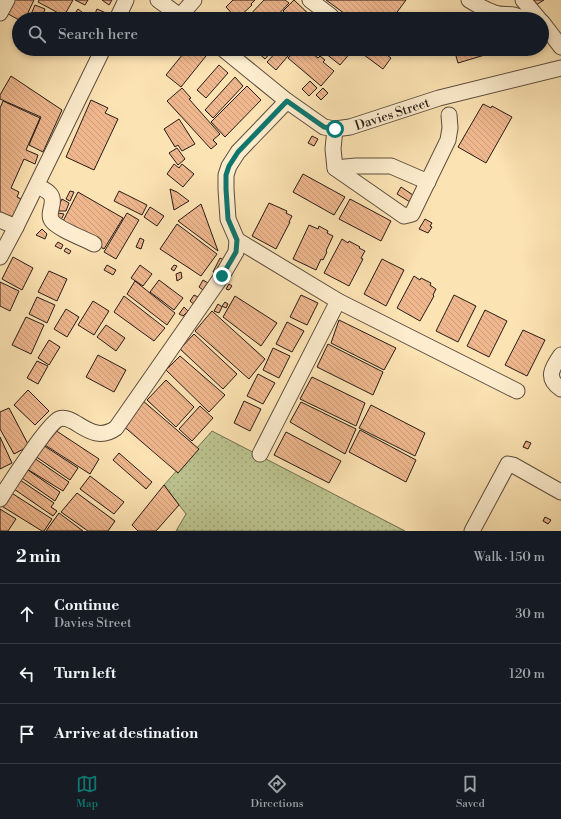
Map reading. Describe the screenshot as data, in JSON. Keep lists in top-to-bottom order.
{
  "streets": {
    "street": ["Davies Street"]
  },
  "page": {
    "search": "Search here",
    "heading": ["2 min", "Walk · 150 m"],
    "list": [
      ["Continue", "Davies Street", "30 m"],
      ["Turn left", "120 m"],
      "Arrive at destination"
    ],
    "nav": ["Map", "Directions", "Saved"]
  }
}
